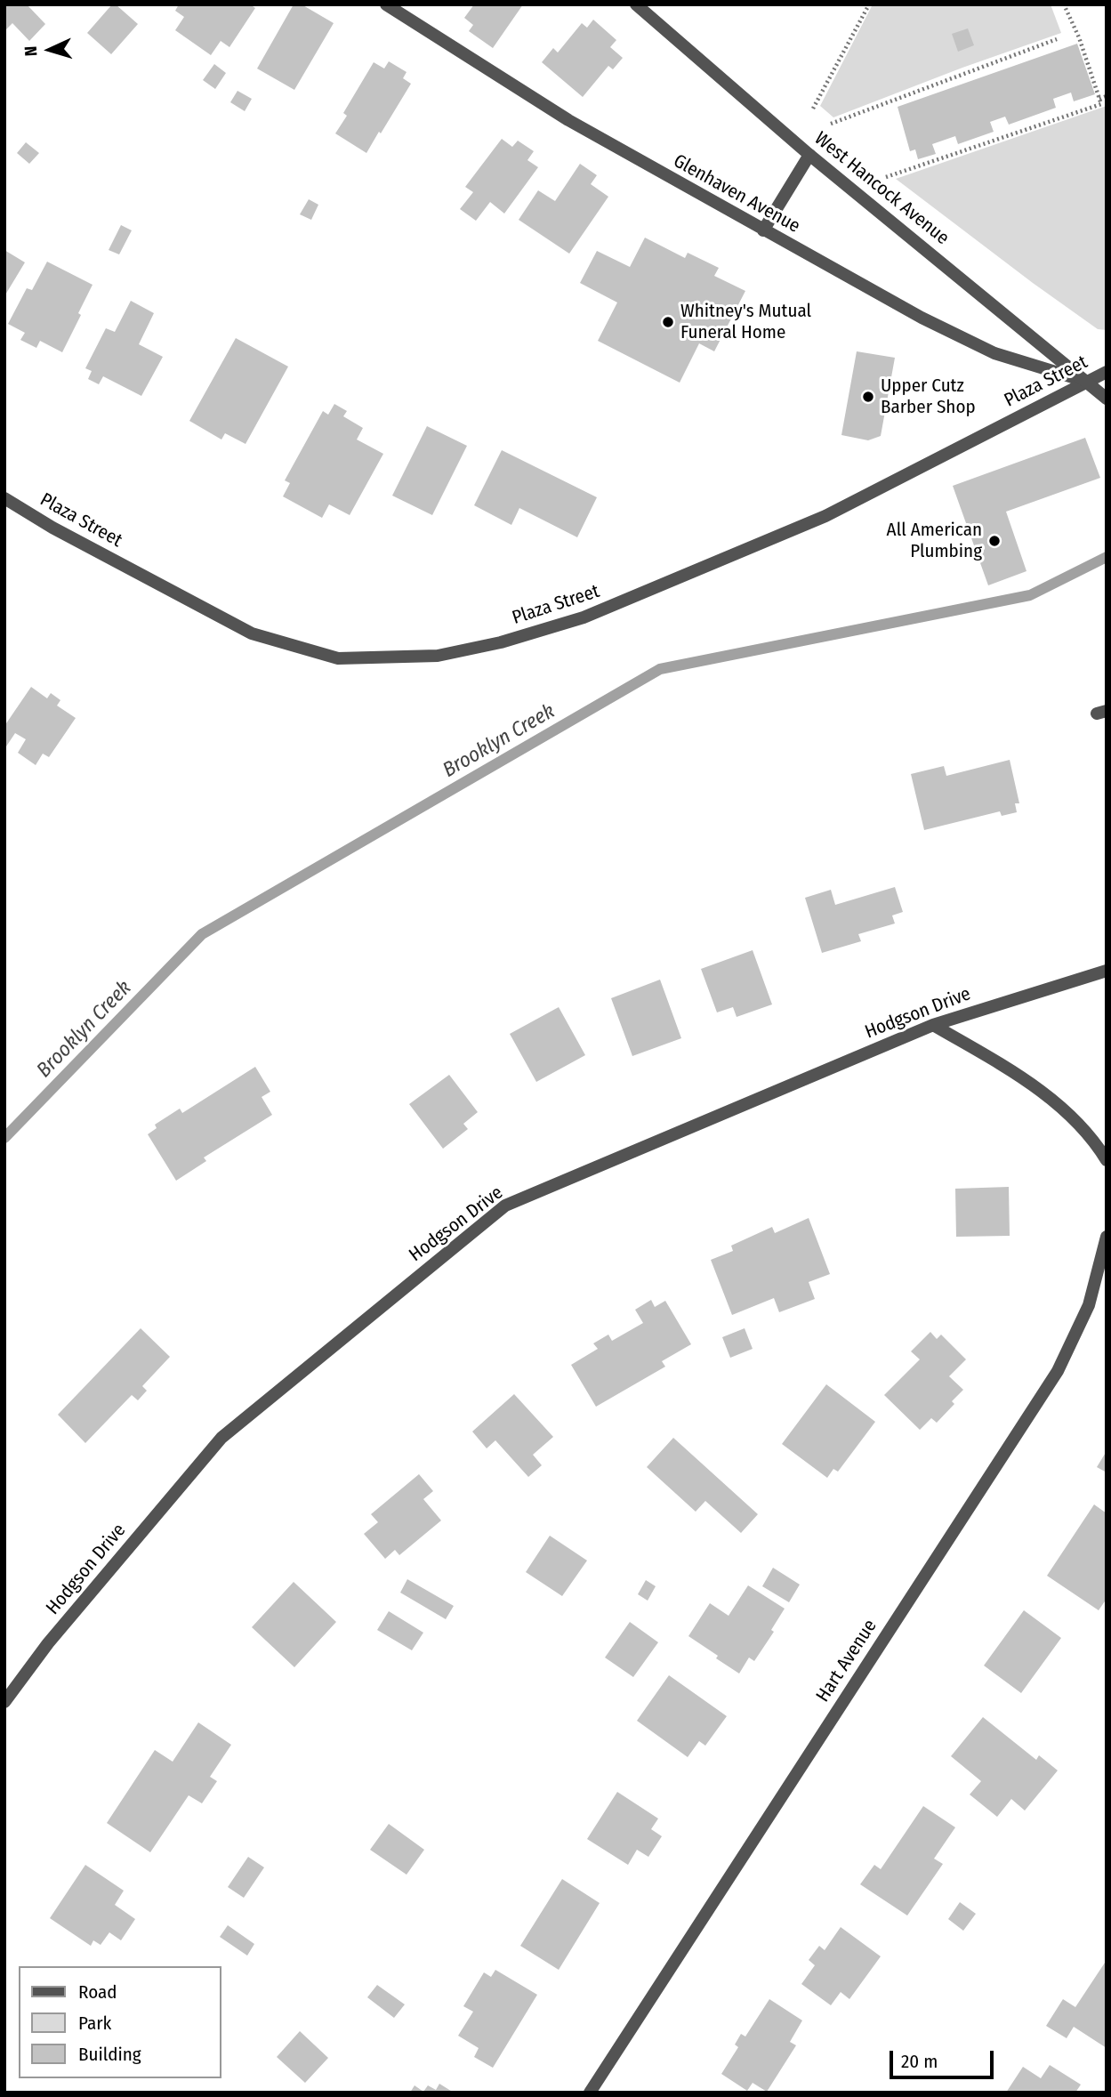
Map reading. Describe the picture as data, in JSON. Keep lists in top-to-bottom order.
{
  "streets": {
    "street": [
      "West Hancock Avenue",
      "Glenhaven Avenue",
      "Plaza Street",
      "Hodgson Drive",
      "Hart Avenue"
    ]
  },
  "crossings": [
    ["West Hancock Avenue", "Glenhaven Avenue"],
    ["West Hancock Avenue", "Plaza Street"],
    ["Glenhaven Avenue", "Plaza Street"]
  ],
  "water": ["Brooklyn Creek"],
  "places": ["Whitney's Mutual Funeral Home", "Upper Cutz Barber Shop", "All American Plumbing"],
  "legend": ["Road", "Park", "Building"],
  "scale_bar": "20 m",
  "north": "left"
}
